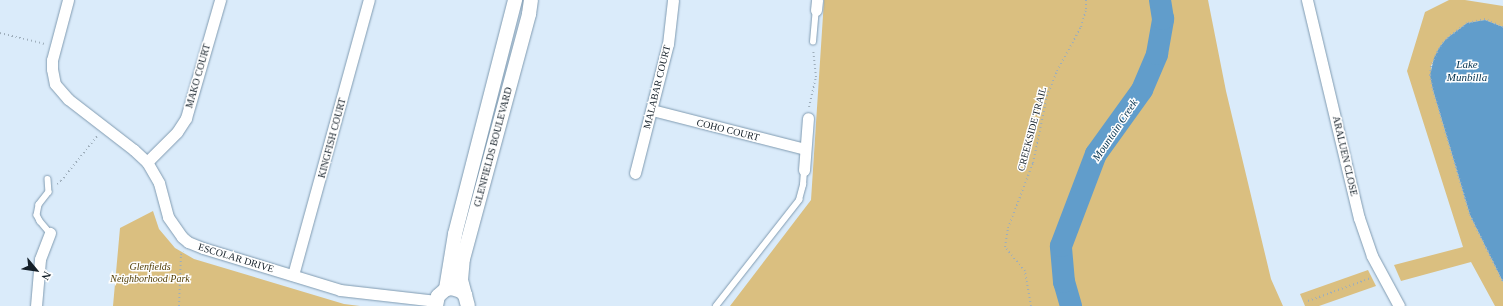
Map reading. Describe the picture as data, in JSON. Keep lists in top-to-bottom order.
{
  "streets": {
    "street": [
      "MAKO COURT",
      "MALABAR COURT",
      "COHO COURT",
      "KINGFISH COURT",
      "GLENFIELDS BOULEVARD",
      "ARALUEN CLOSE",
      "ESCOLAR DRIVE"
    ],
    "path": ["CREEKSIDE TRAIL"]
  },
  "crossings": [
    ["MAKO COURT", "ESCOLAR DRIVE"],
    ["MALABAR COURT", "COHO COURT"],
    ["KINGFISH COURT", "ESCOLAR DRIVE"]
  ],
  "water": ["Lake Munbilla", "Mountain Creek"],
  "parks": ["Glenfields Neighborhood Park"],
  "north": "bottom right"
}
